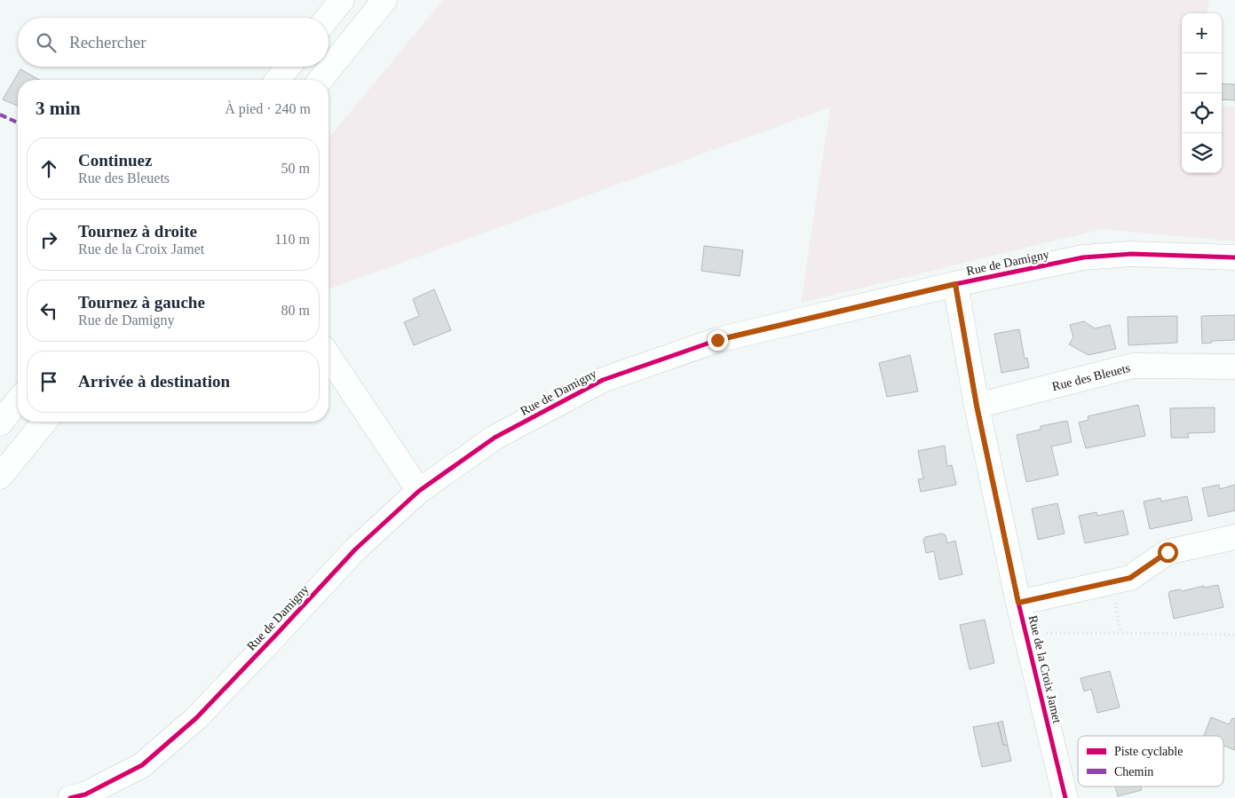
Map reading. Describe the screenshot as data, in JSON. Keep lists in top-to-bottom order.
{
  "streets": {
    "main road": ["Rue de Damigny", "Rue des Bleuets", "Rue de la Croix Jamet"]
  },
  "crossings": [
    ["Rue de Damigny", "Rue de la Croix Jamet"],
    ["Rue des Bleuets", "Rue de la Croix Jamet"]
  ],
  "legend": ["Piste cyclable", "Chemin"],
  "page": {
    "map_buttons": ["+", "−"],
    "search": "Rechercher",
    "heading": ["3 min", "À pied · 240 m"],
    "list": [
      ["Continuez", "Rue des Bleuets", "50 m"],
      ["Tournez à droite", "Rue de la Croix Jamet", "110 m"],
      ["Tournez à gauche", "Rue de Damigny", "80 m"],
      "Arrivée à destination"
    ]
  }
}
